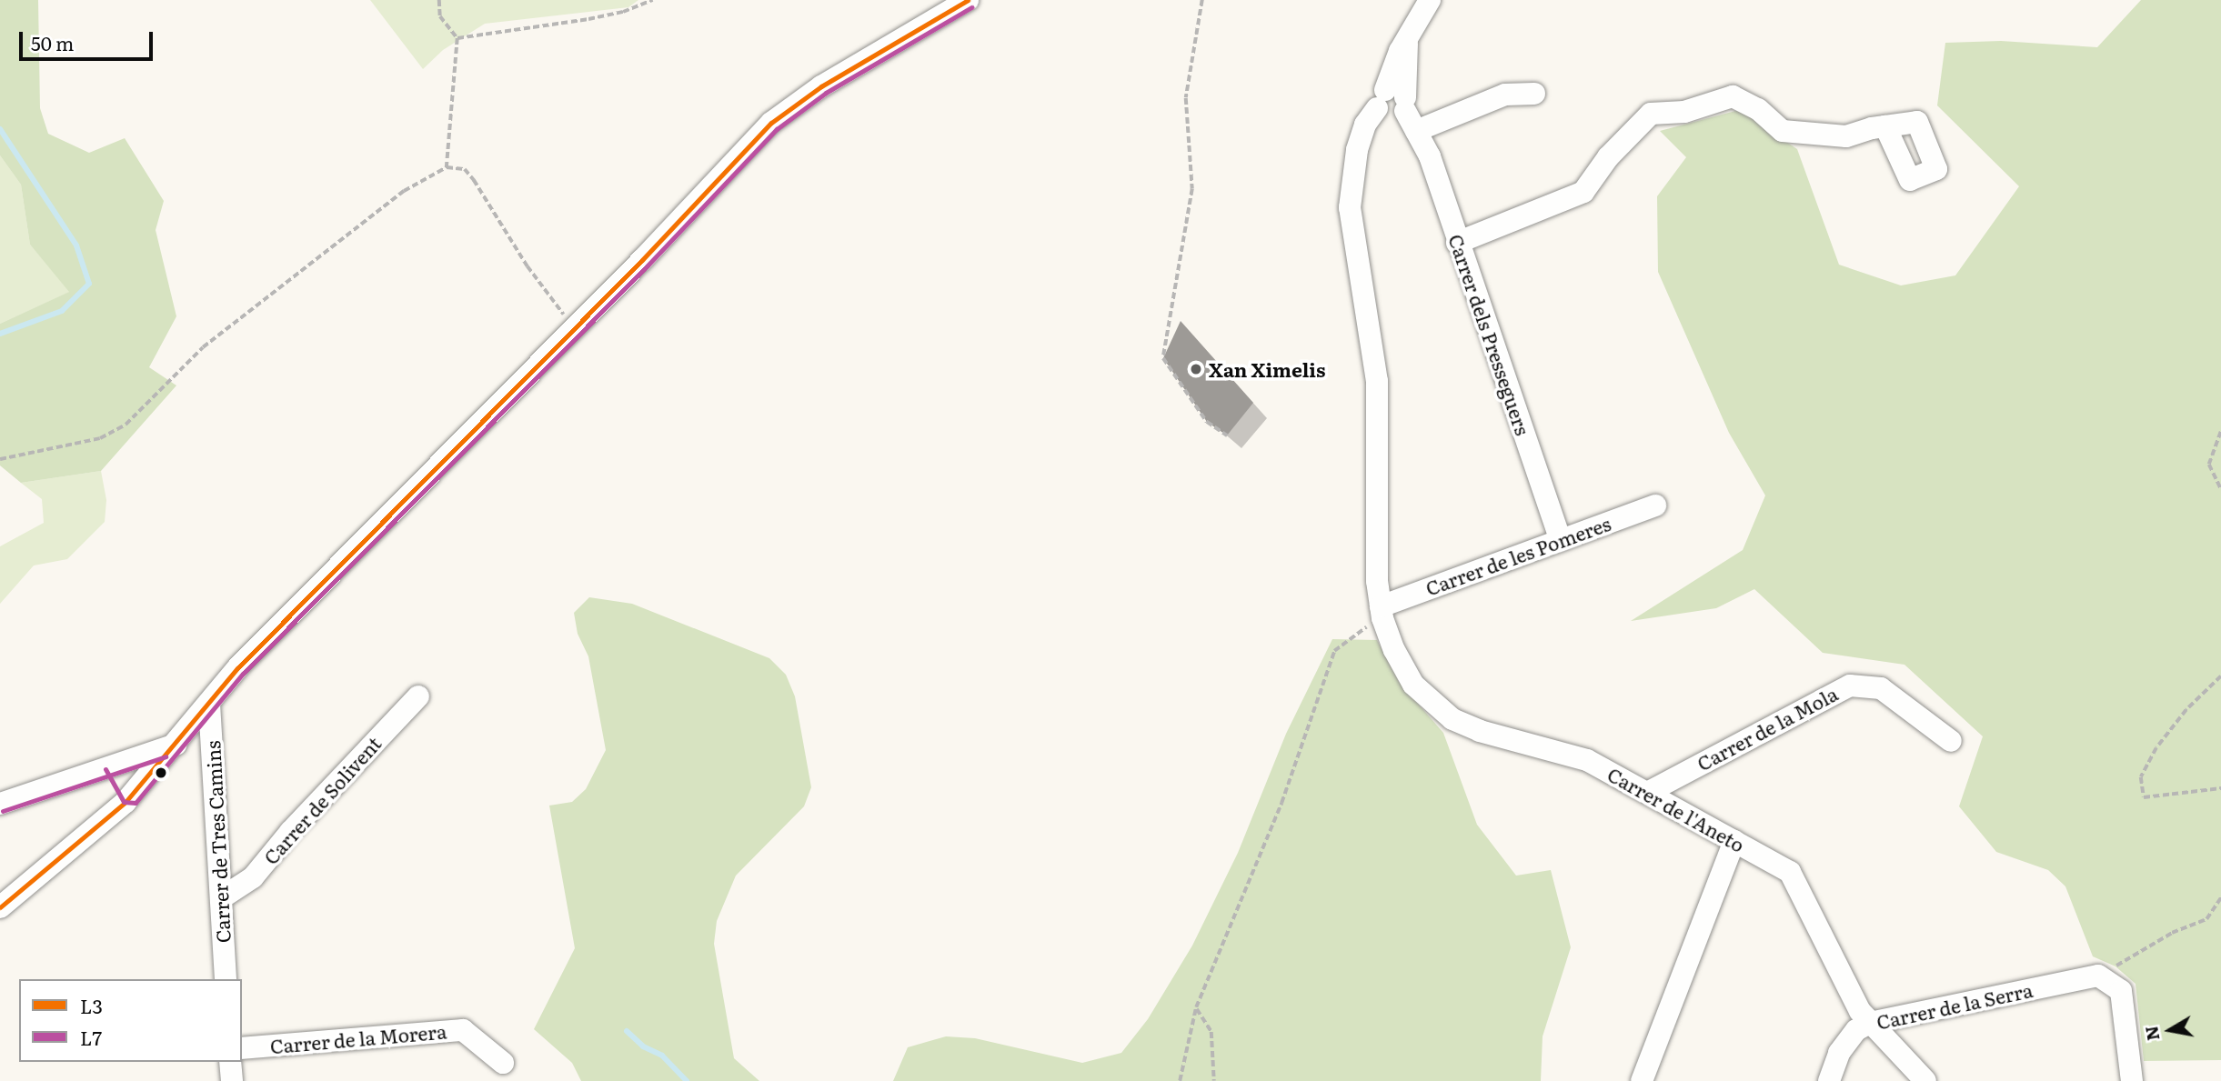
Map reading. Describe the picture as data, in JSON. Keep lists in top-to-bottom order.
{
  "streets": {
    "street": [
      "Carrer dels Presseguers",
      "Carrer de les Pomeres",
      "Carrer de la Mola",
      "Carrer de Solivent",
      "Carrer de l'Aneto",
      "Carrer de Tres Camins",
      "Carrer de la Serra",
      "Carrer de la Morera"
    ]
  },
  "crossings": [
    ["Carrer dels Presseguers", "Carrer de les Pomeres"],
    ["Carrer de les Pomeres", "Carrer de l'Aneto"],
    ["Carrer de la Mola", "Carrer de l'Aneto"],
    ["Carrer de Solivent", "Carrer de Tres Camins"],
    ["Carrer de l'Aneto", "Carrer de la Serra"]
  ],
  "places": ["Xan Ximelis"],
  "lines": ["transit line L3", "transit line L7"],
  "legend": ["L3", "L7"],
  "scale_bar": "50 m",
  "north": "left"
}
